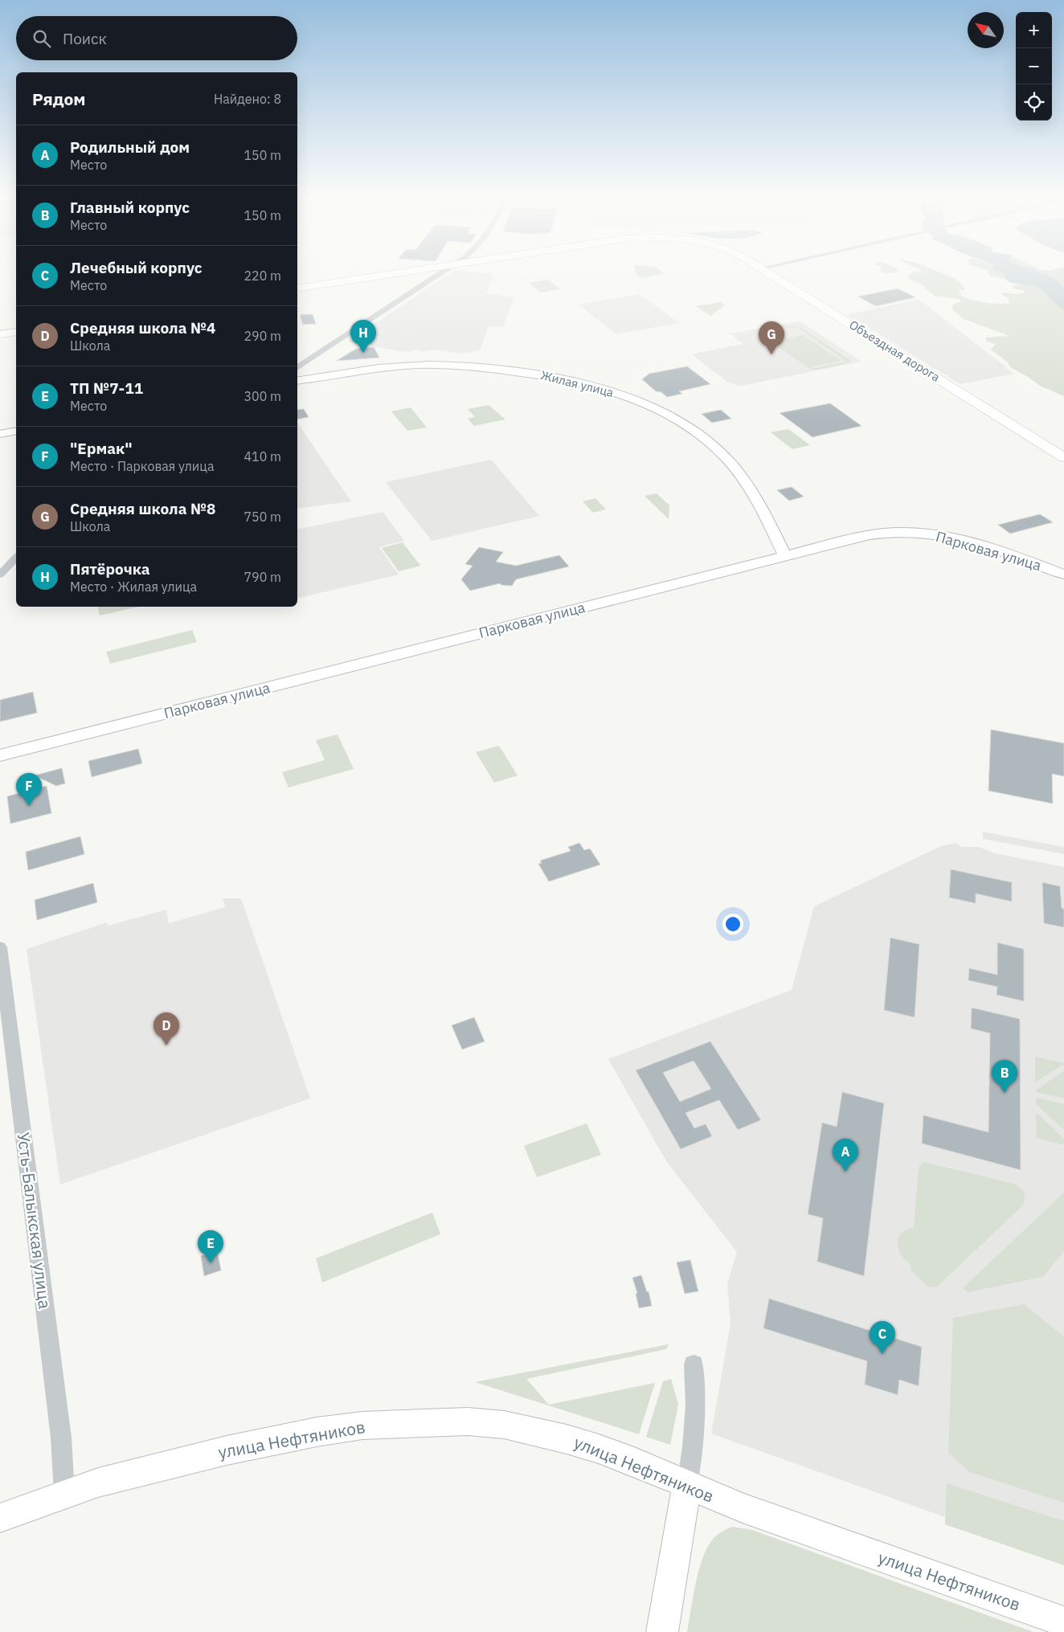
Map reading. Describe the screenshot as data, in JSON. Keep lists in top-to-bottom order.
{
  "streets": {
    "main road": [
      "Объездная дорога",
      "Жилая улица",
      "Парковая улица",
      "улица Нефтяников"
    ],
    "street": ["Усть-Балыкская улица"]
  },
  "crossings": [
    ["Жилая улица", "Парковая улица"],
    ["Усть-Балыкская улица", "улица Нефтяников"]
  ],
  "north": "top left",
  "page": {
    "map_buttons": ["+", "−"],
    "search": "Поиск",
    "heading": ["Рядом", "Найдено: 8"],
    "list": [
      {
        "mark": "A",
        "name": "Родильный дом",
        "note": "Место",
        "value": "150 m"
      },
      {
        "mark": "B",
        "name": "Главный корпус",
        "note": "Место",
        "value": "150 m"
      },
      {
        "mark": "C",
        "name": "Лечебный корпус",
        "note": "Место",
        "value": "220 m"
      },
      {
        "mark": "D",
        "name": "Средняя школа №4",
        "note": "Школа",
        "value": "290 m"
      },
      {
        "mark": "E",
        "name": "ТП №7-11",
        "note": "Место",
        "value": "300 m"
      },
      {
        "mark": "F",
        "name": "\"Ермак\"",
        "note": "Место · Парковая улица",
        "value": "410 m"
      },
      {
        "mark": "G",
        "name": "Средняя школа №8",
        "note": "Школа",
        "value": "750 m"
      },
      {
        "mark": "H",
        "name": "Пятёрочка",
        "note": "Место · Жилая улица",
        "value": "790 m"
      }
    ],
    "pins": [
      "H",
      "G",
      "F",
      "D",
      "B",
      "A",
      "E",
      "C"
    ]
  }
}
